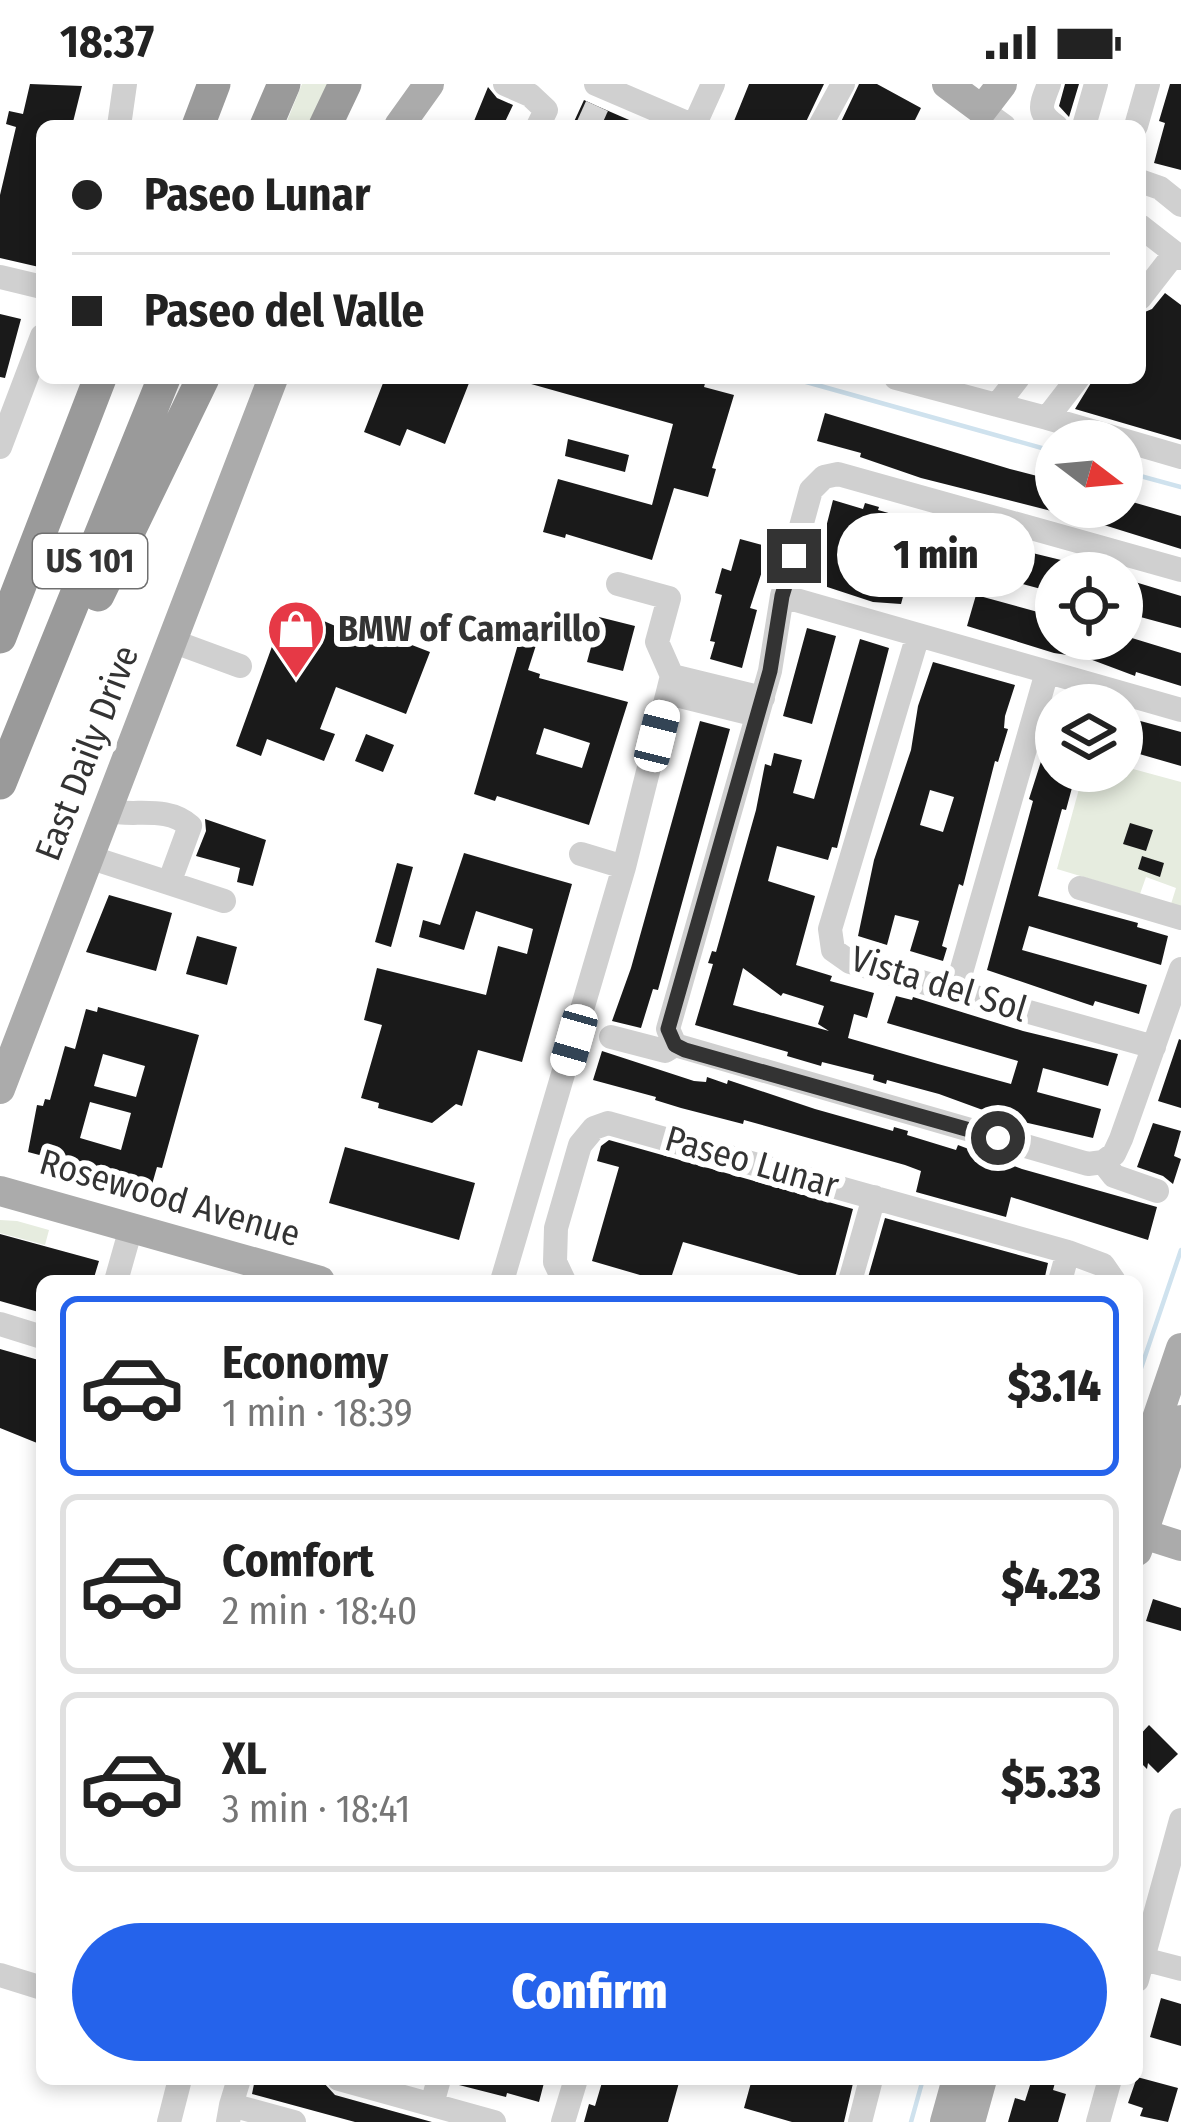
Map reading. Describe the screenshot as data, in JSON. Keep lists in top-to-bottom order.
{
  "streets": {
    "highway": ["US 101"],
    "main road": ["East Daily Drive", "Rosewood Avenue"],
    "street": ["Vista del Sol", "Paseo Lunar"]
  },
  "places": {
    "shop": ["BMW of Camarillo"]
  },
  "north": "right",
  "page": {
    "status": "18:37",
    "banner": ["Paseo Lunar", "Paseo del Valle"],
    "bubble": "1 min",
    "list": [
      {
        "name": "Economy",
        "note": "1 min · 18:39",
        "value": "$3.14"
      },
      {
        "name": "Comfort",
        "note": "2 min · 18:40",
        "value": "$4.23"
      },
      {
        "name": "XL",
        "note": "3 min · 18:41",
        "value": "$5.33"
      }
    ],
    "buttons": "Confirm"
  }
}
